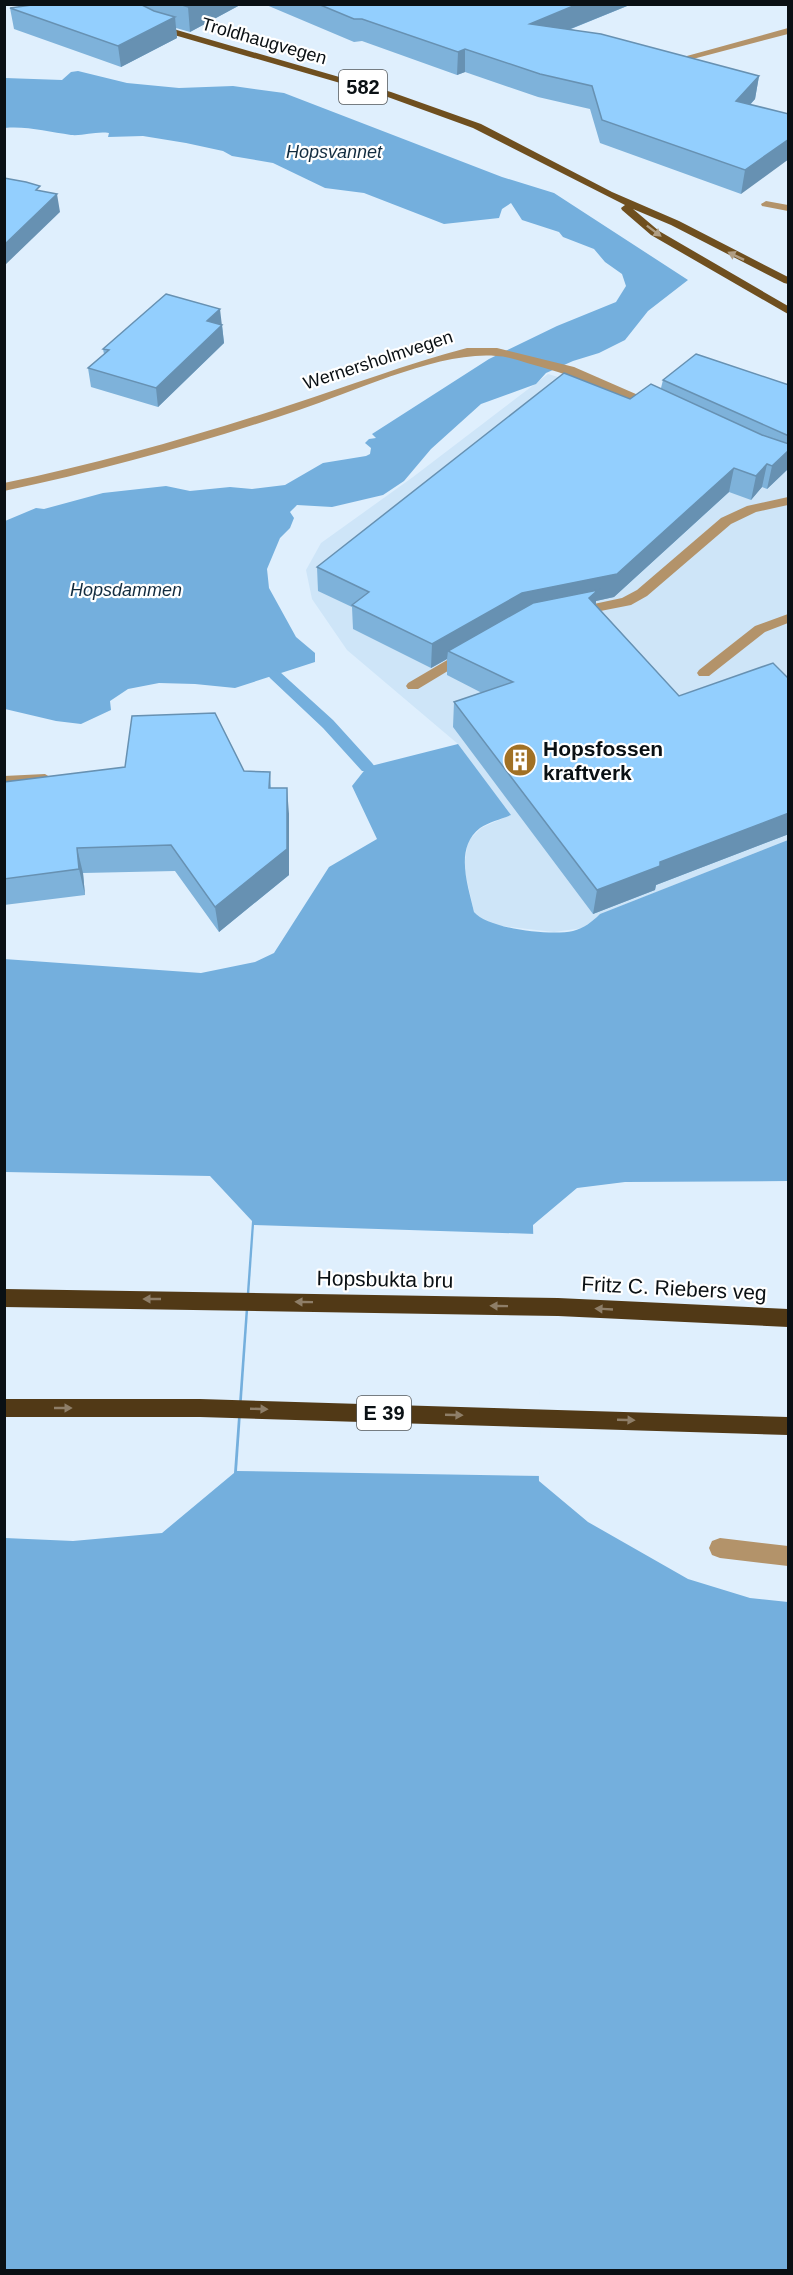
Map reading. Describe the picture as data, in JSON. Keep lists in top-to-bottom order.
{
  "streets": {
    "highway": ["Hopsbukta bru", "Fritz C. Riebers veg", "E 39"],
    "main road": ["Troldhaugvegen", "582"],
    "street": ["Wernersholmvegen"]
  },
  "crossings": [
    ["Hopsbukta bru", "Fritz C. Riebers veg"]
  ],
  "water": ["Hopsvannet", "Hopsdammen"],
  "places": {
    "building": ["Hopsfossen kraftverk"]
  }
}
